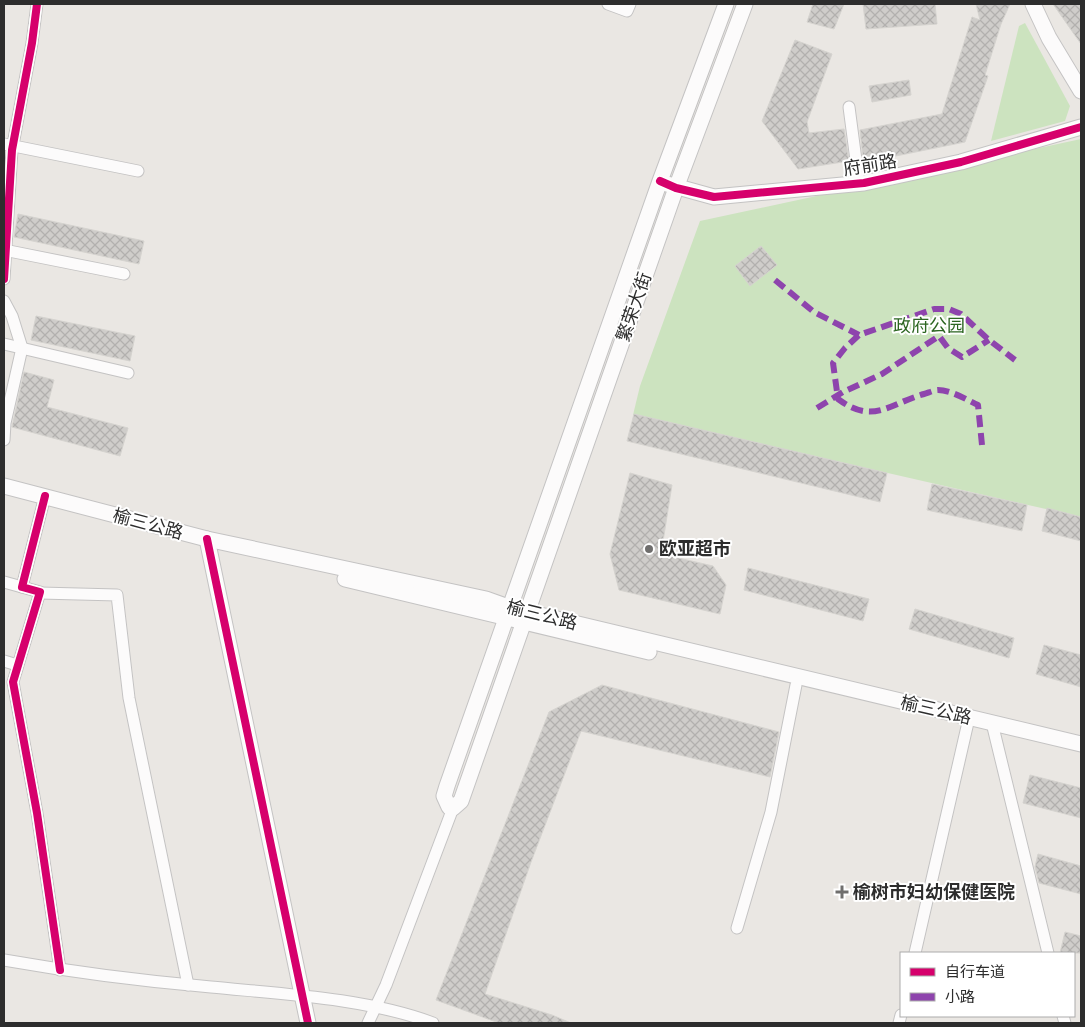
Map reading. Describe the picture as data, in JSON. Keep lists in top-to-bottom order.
{
  "streets": {
    "main road": ["府前路", "繁荣大街", "榆三公路"]
  },
  "crossings": [
    ["府前路", "繁荣大街"],
    ["繁荣大街", "榆三公路"]
  ],
  "parks": ["政府公园"],
  "places": {
    "other": ["欧亚超市"],
    "health": ["榆树市妇幼保健医院"]
  },
  "legend": ["自行车道", "小路"]
}
